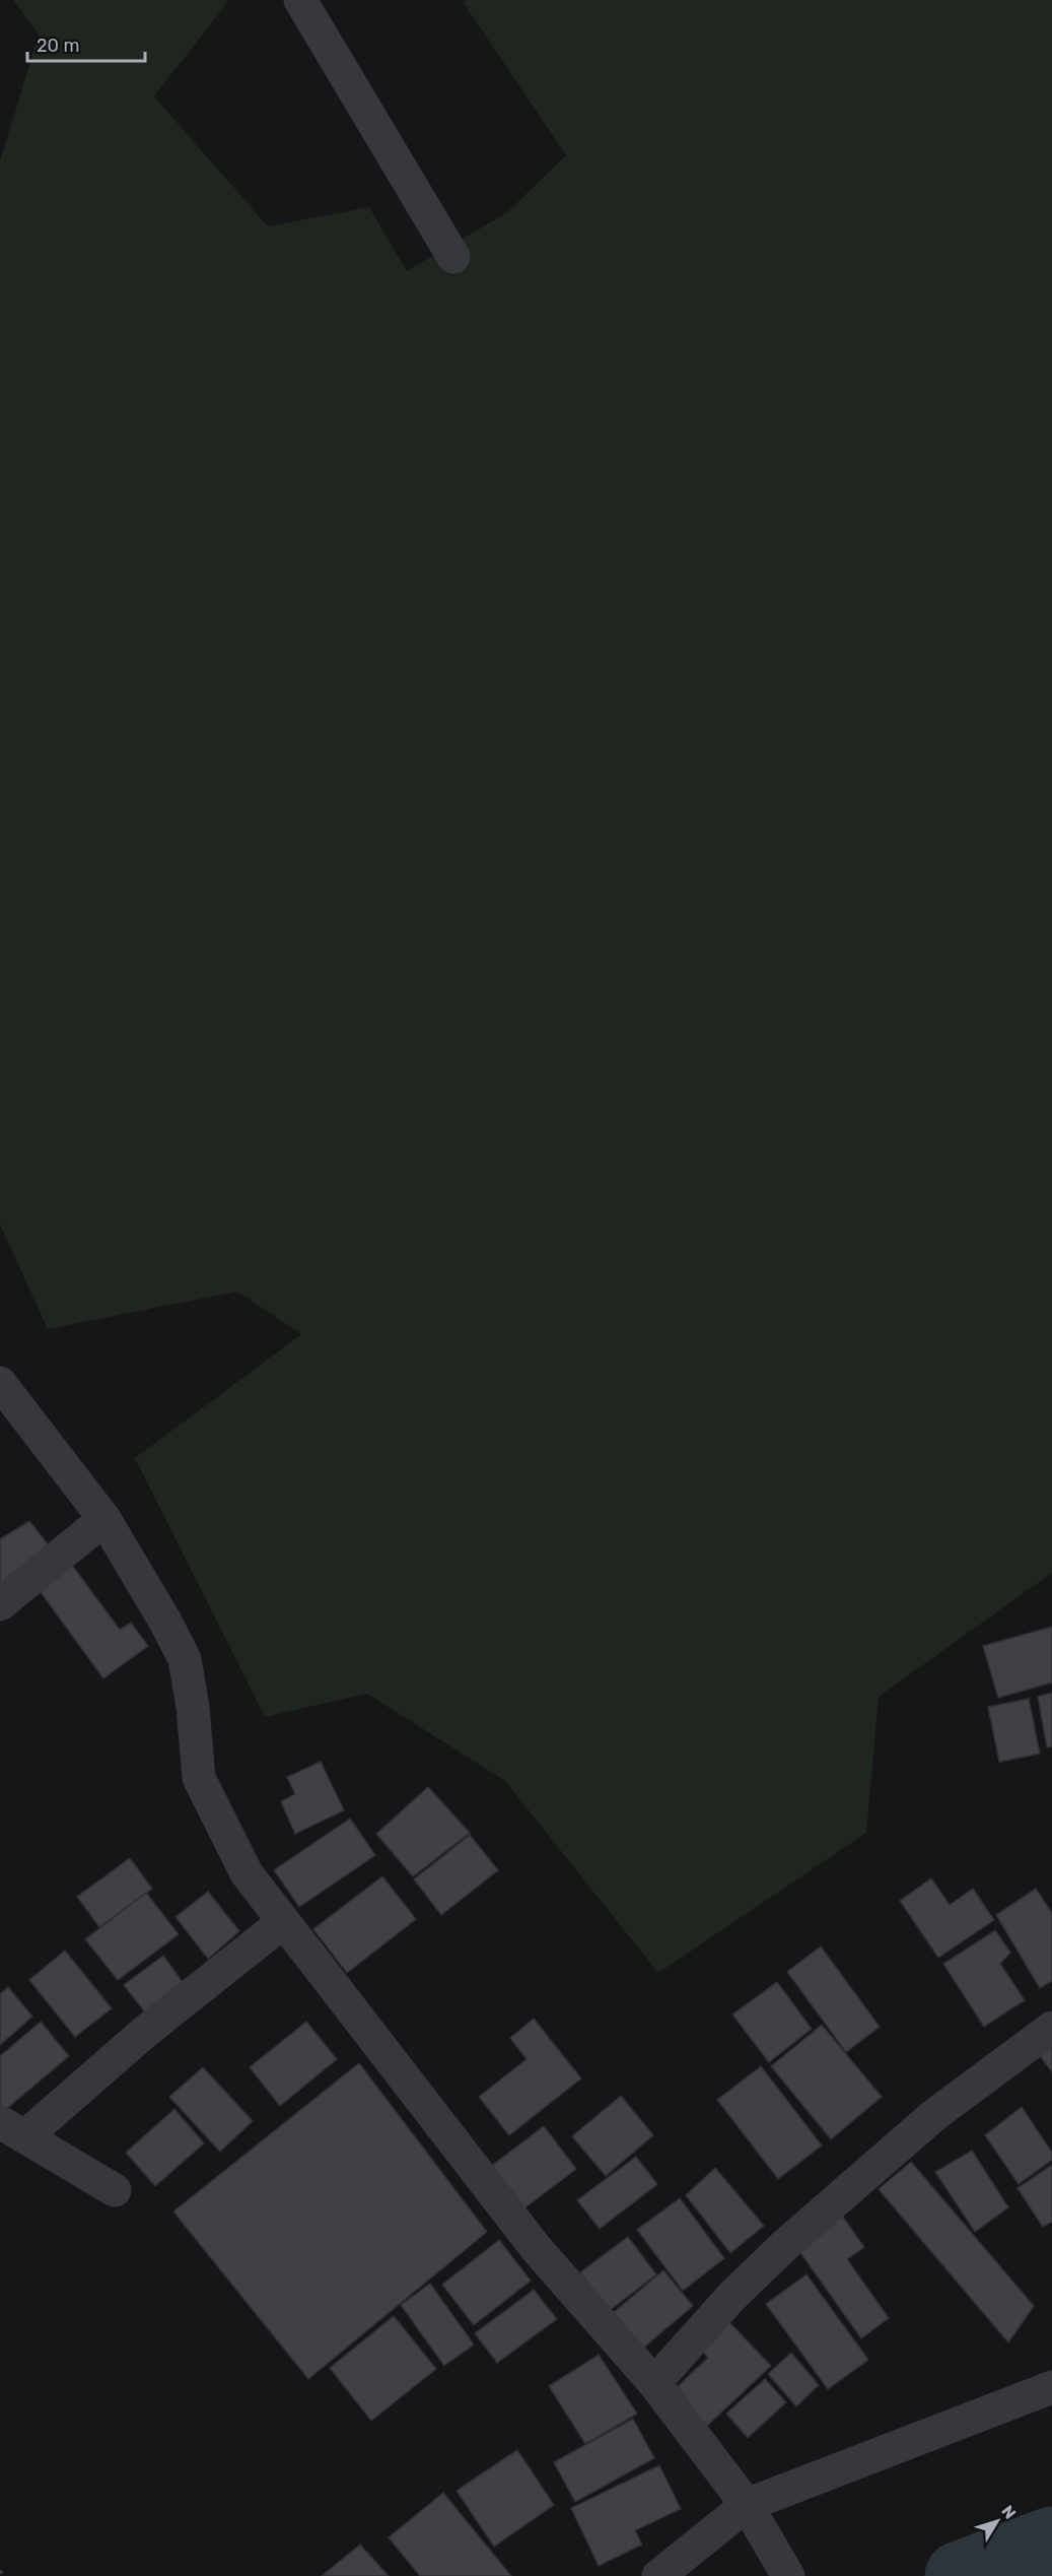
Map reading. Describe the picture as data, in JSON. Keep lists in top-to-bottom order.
{
  "scale_bar": "20 m",
  "north": "top right"
}
